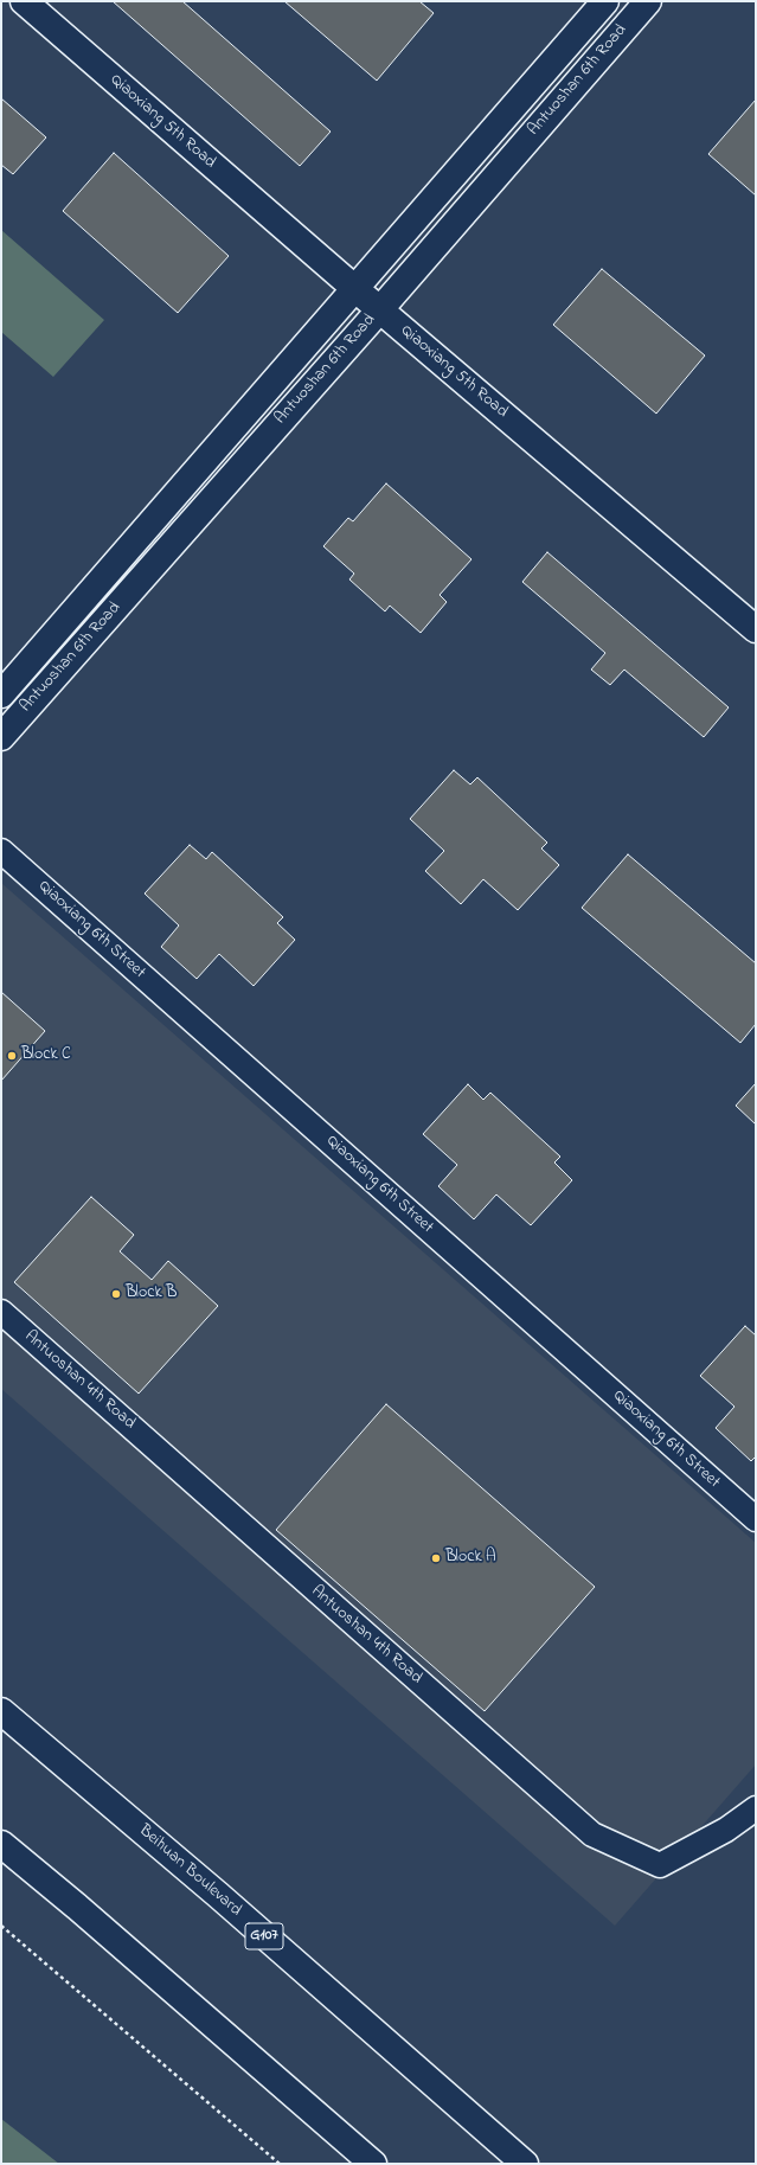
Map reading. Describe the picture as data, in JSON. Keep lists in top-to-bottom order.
{
  "streets": {
    "main road": [
      "Antuoshan 6th Road",
      "Qiaoxiang 5th Road",
      "Beihuan Boulevard",
      "G107"
    ],
    "street": ["Qiaoxiang 6th Street", "Antuoshan 4th Road"]
  },
  "crossings": [
    ["Antuoshan 6th Road", "Qiaoxiang 5th Road"]
  ],
  "places": ["Block C", "Block B", "Block A"]
}
